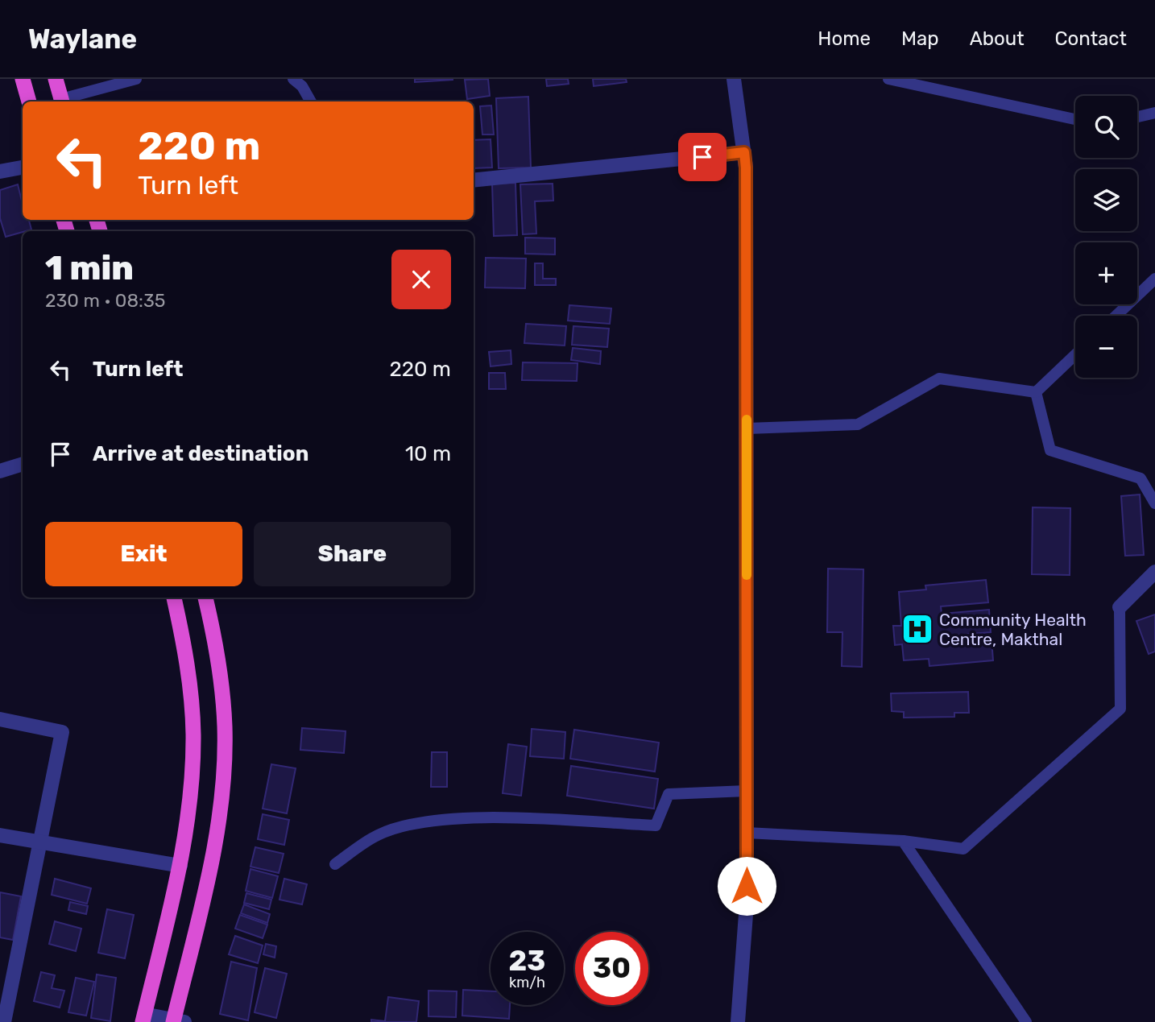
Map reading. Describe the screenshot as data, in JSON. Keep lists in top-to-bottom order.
{
  "places": {
    "hospital": ["Community Health Centre, Makthal"]
  },
  "page": {
    "header": "Waylane",
    "nav": [
      "Home",
      "Map",
      "About",
      "Contact"
    ],
    "map_buttons": ["+", "−"],
    "turn": ["220 m", "Turn left"],
    "heading": ["1 min", "230 m · 08:35"],
    "list": [
      {
        "name": "Turn left",
        "value": "220 m"
      },
      {
        "name": "Arrive at destination",
        "value": "10 m"
      }
    ],
    "buttons": ["Exit", "Share"],
    "speed": "23 km/h",
    "limit": "30"
  }
}
